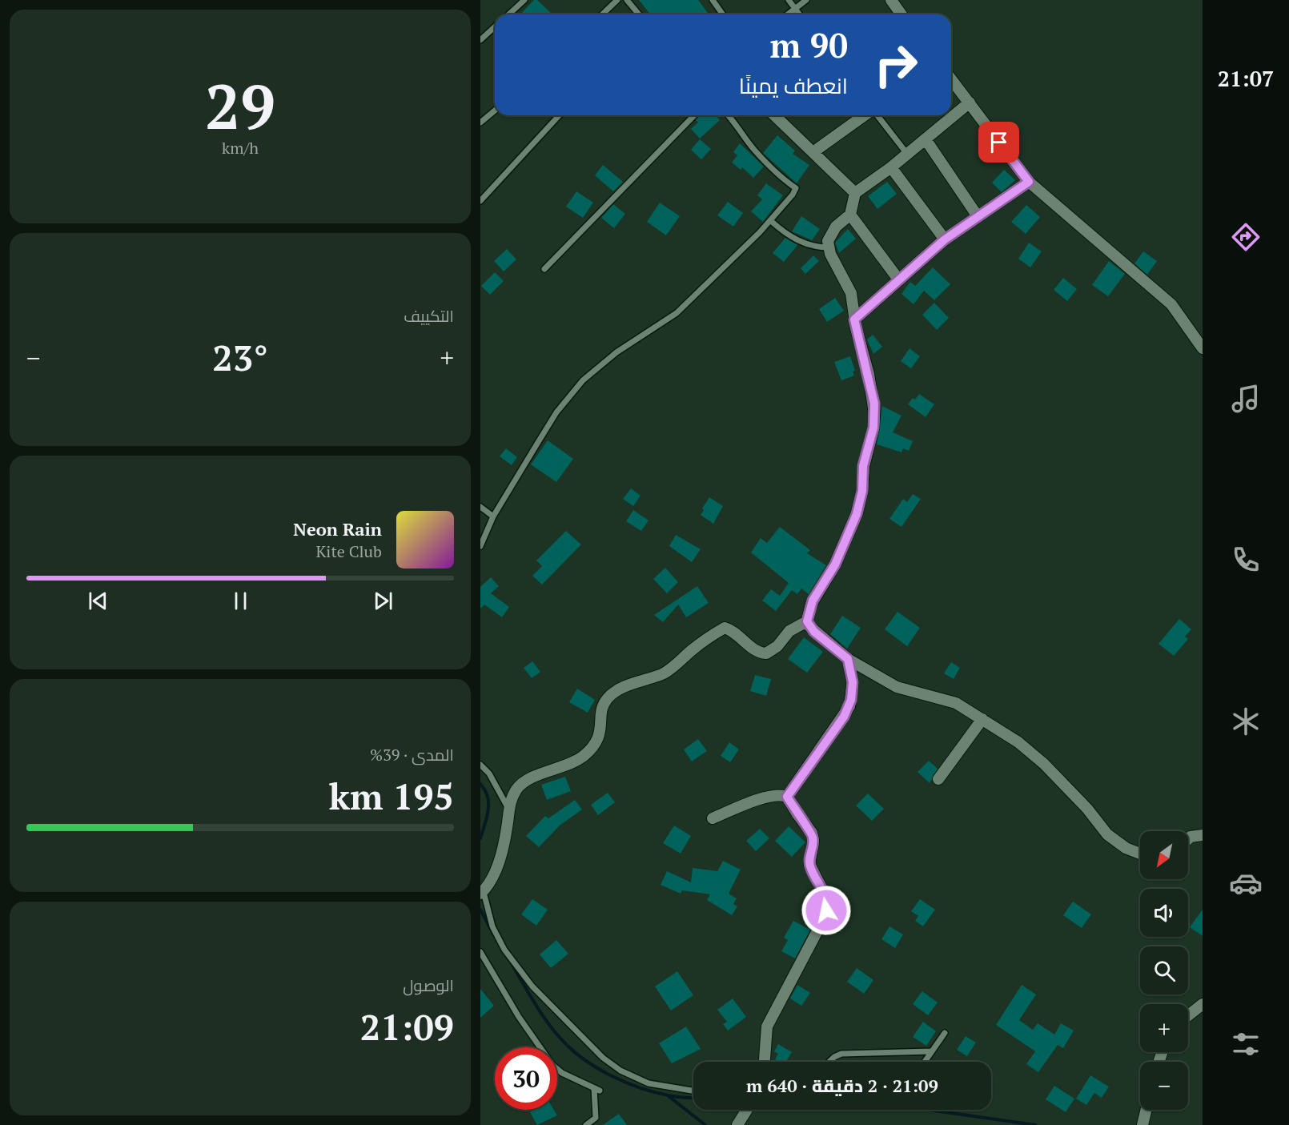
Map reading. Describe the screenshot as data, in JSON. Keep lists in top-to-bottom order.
{
  "north": "bottom left",
  "page": {
    "tabs": "21:07",
    "tile": [
      ["29", "km/h"],
      "التكييف",
      ["المدى · 39%", "195 km"],
      ["الوصول", "21:09"]
    ],
    "turn": ["90 m", "انعطف يمينًا"],
    "heat": ["−", "23°", "+"],
    "song": ["Neon Rain", "Kite Club"],
    "map_buttons": ["+", "−"],
    "limit": "30",
    "trip": "21:09 · 2 دقيقة · 640 m"
  }
}
